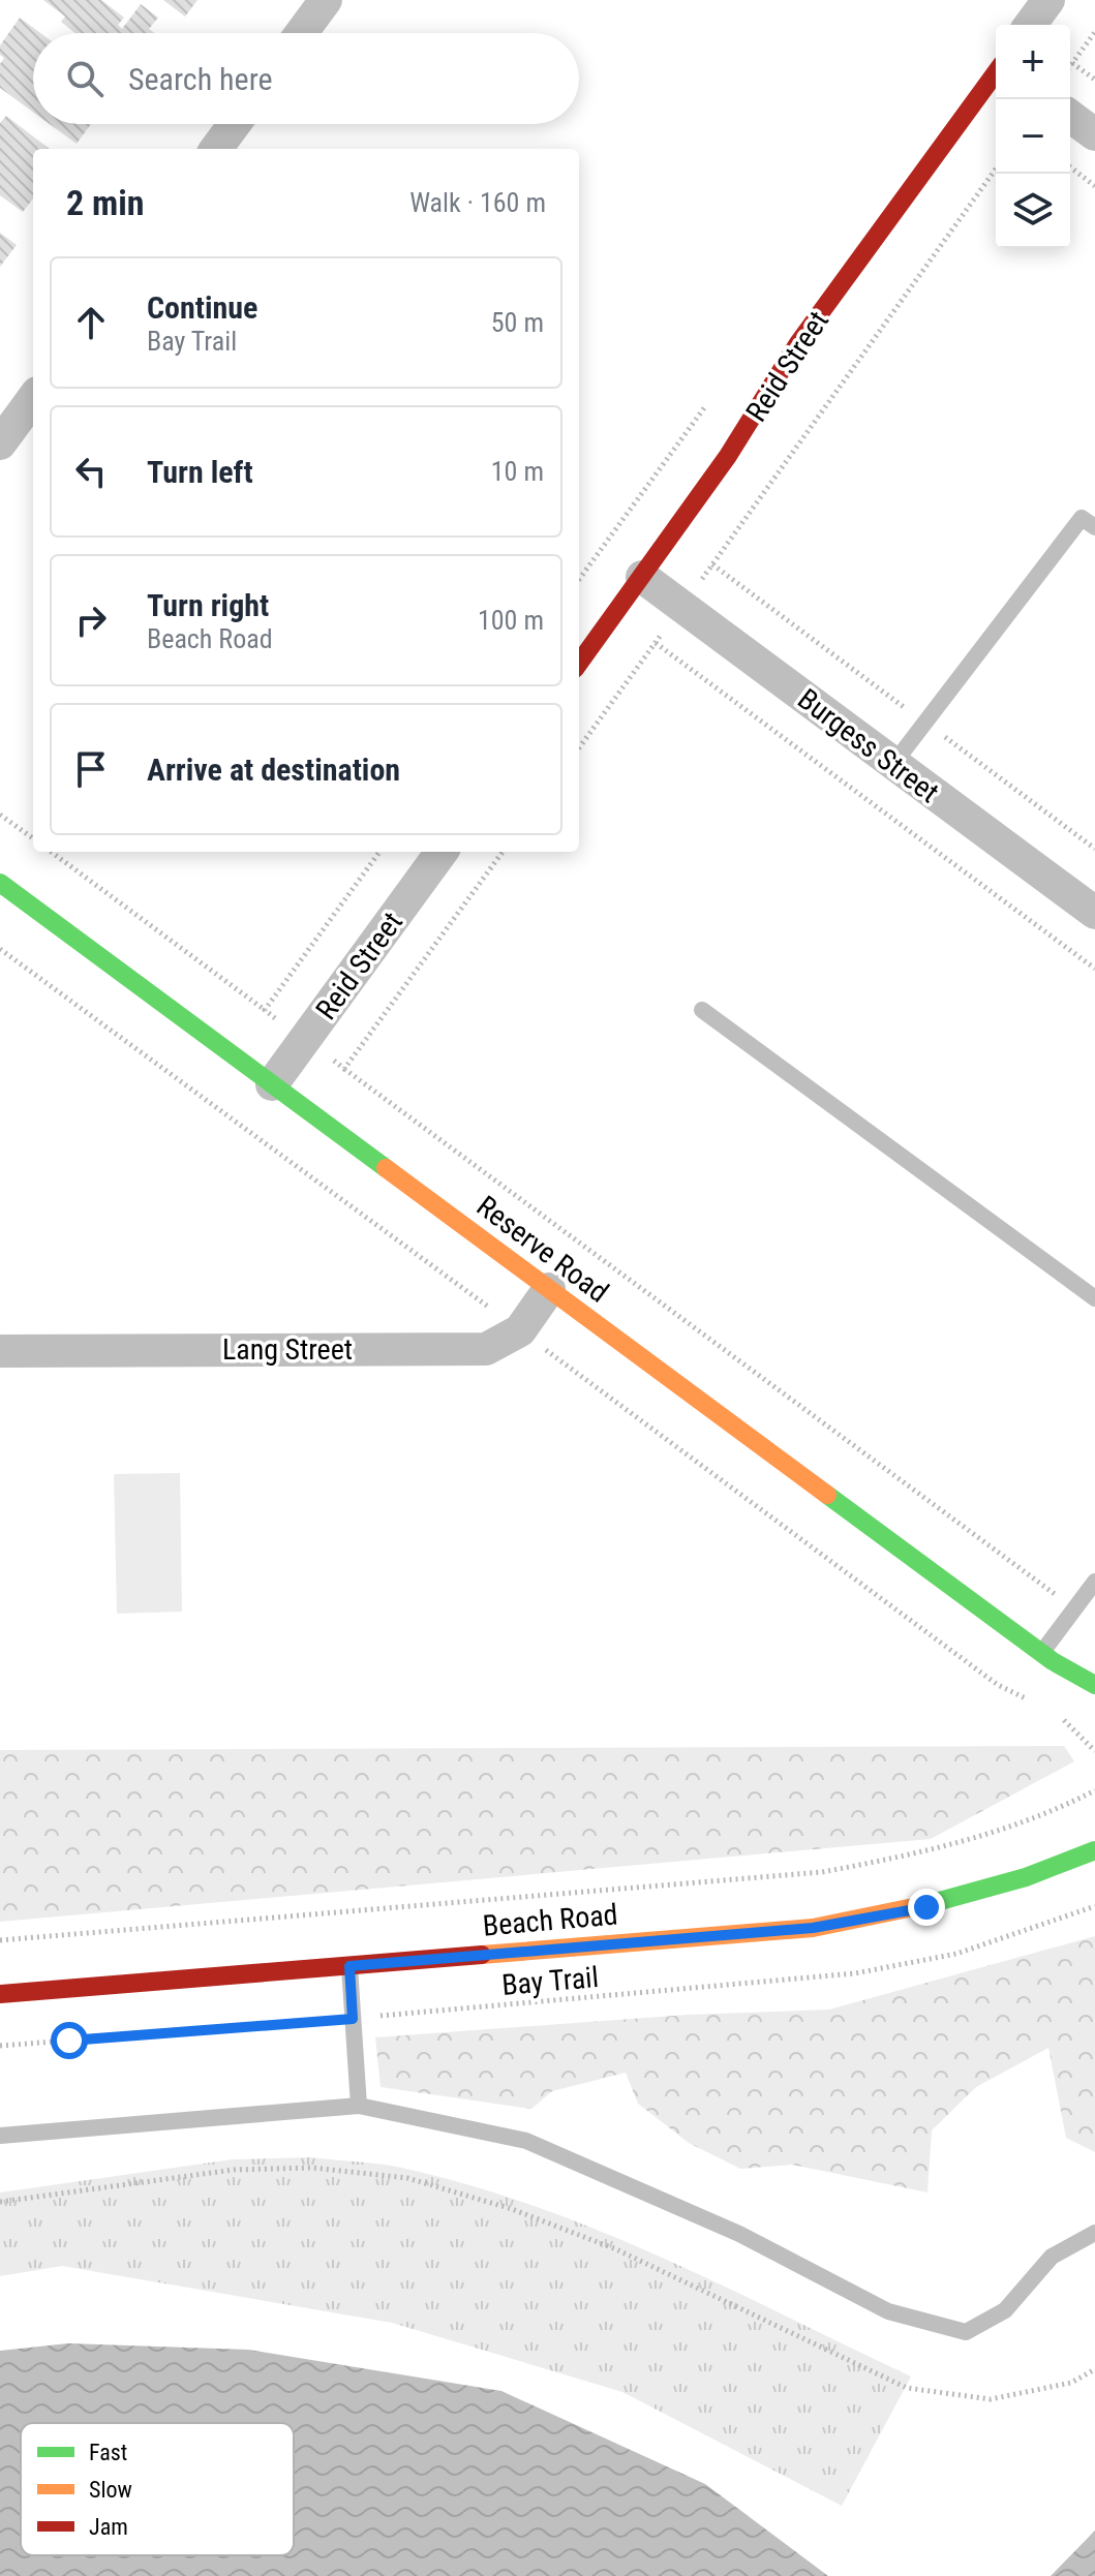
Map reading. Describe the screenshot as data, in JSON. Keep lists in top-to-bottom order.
{
  "streets": {
    "street": [
      "Reid Street",
      "Burgess Street",
      "Reserve Road",
      "Lang Street",
      "Beach Road"
    ],
    "path": ["Bay Trail"]
  },
  "crossings": [
    ["Reid Street", "Burgess Street"],
    ["Reid Street", "Reserve Road"],
    ["Reserve Road", "Lang Street"]
  ],
  "legend": ["Fast", "Slow", "Jam"],
  "page": {
    "map_buttons": ["+", "−"],
    "search": "Search here",
    "heading": ["2 min", "Walk · 160 m"],
    "list": [
      ["Continue", "Bay Trail", "50 m"],
      ["Turn left", "10 m"],
      ["Turn right", "Beach Road", "100 m"],
      "Arrive at destination"
    ]
  }
}
